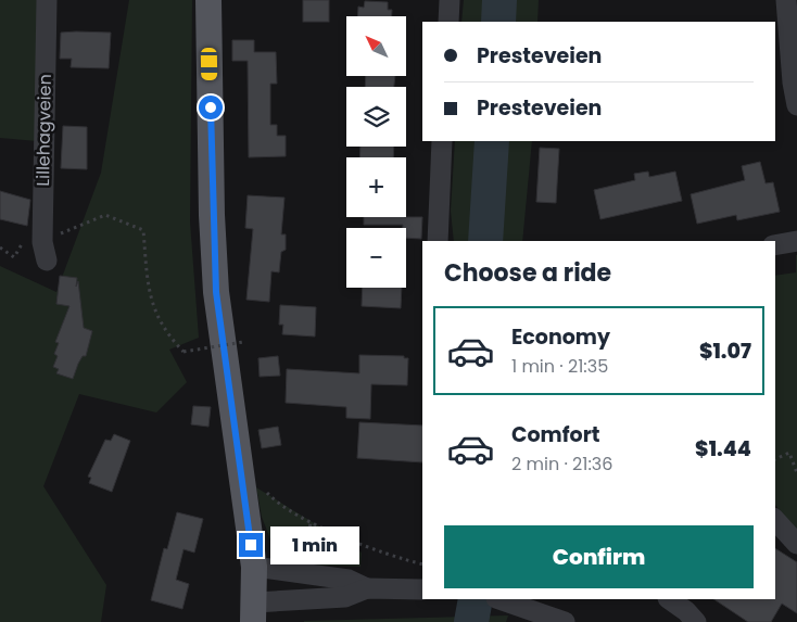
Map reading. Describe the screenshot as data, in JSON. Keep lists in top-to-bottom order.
{
  "streets": {
    "street": ["Lillehagveien"]
  },
  "north": "top left",
  "page": {
    "map_buttons": ["+", "−"],
    "banner": ["Presteveien", "Presteveien"],
    "heading": "Choose a ride",
    "list": [
      {
        "name": "Economy",
        "note": "1 min · 21:35",
        "value": "$1.07"
      },
      {
        "name": "Comfort",
        "note": "2 min · 21:36",
        "value": "$1.44"
      }
    ],
    "buttons": "Confirm",
    "bubble": "1 min"
  }
}
